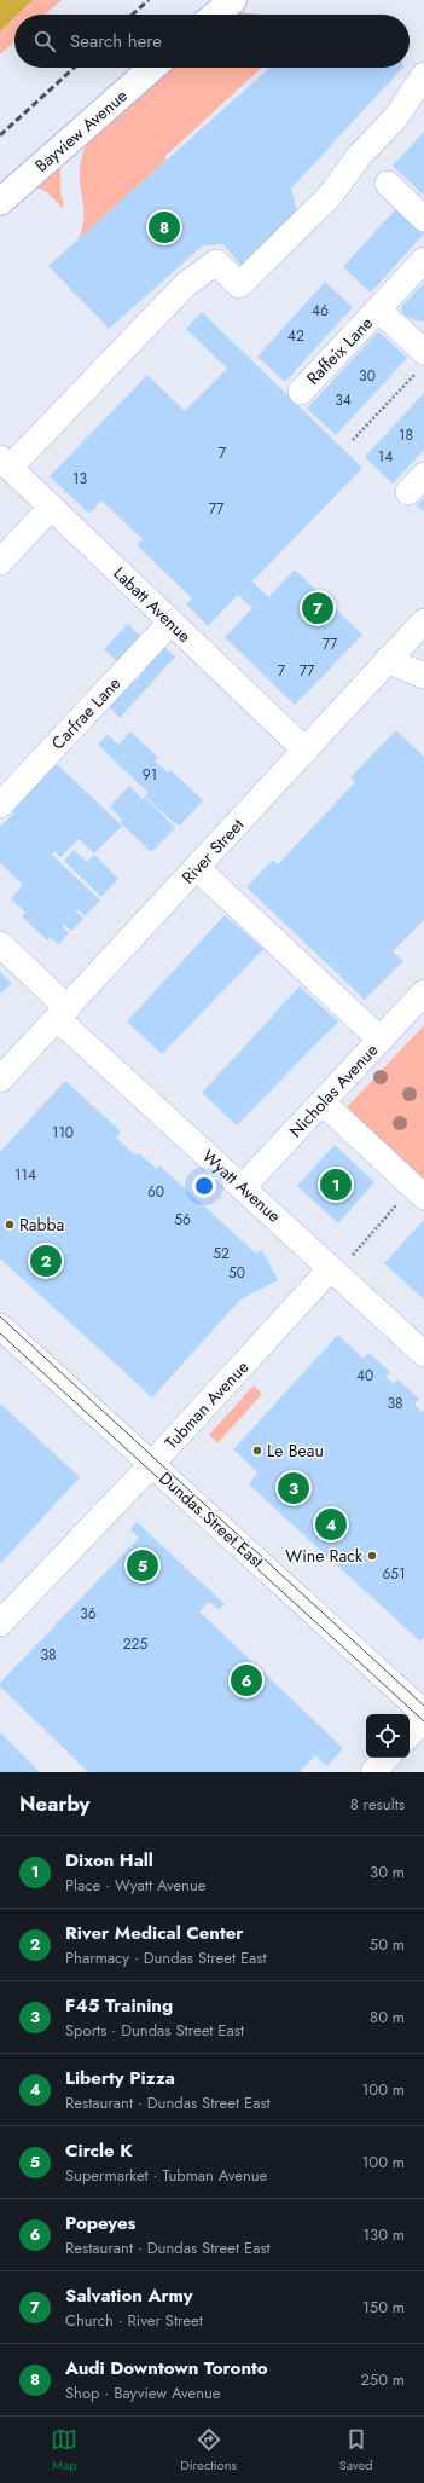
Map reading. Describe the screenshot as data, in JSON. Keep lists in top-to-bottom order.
{
  "streets": {
    "main road": ["Bayview Avenue"],
    "street": [
      "Raffeix Lane",
      "Labatt Avenue",
      "Carfrae Lane",
      "River Street",
      "Nicholas Avenue",
      "Wyatt Avenue",
      "Tubman Avenue",
      "Dundas Street East"
    ]
  },
  "crossings": [
    ["Labatt Avenue", "Carfrae Lane"],
    ["Labatt Avenue", "River Street"],
    ["River Street", "Wyatt Avenue"],
    ["Nicholas Avenue", "Wyatt Avenue"],
    ["Wyatt Avenue", "Tubman Avenue"],
    ["Tubman Avenue", "Dundas Street East"]
  ],
  "places": ["Rabba", "Le Beau", "Wine Rack"],
  "house_numbers": [
    "46",
    "42",
    "30",
    "34",
    "18",
    "7",
    "14",
    "13",
    "77",
    "77",
    "7",
    "77",
    "91",
    "110",
    "114",
    "60",
    "56",
    "52",
    "50",
    "40",
    "38",
    "651",
    "36",
    "225",
    "38"
  ],
  "page": {
    "search": "Search here",
    "pins": [
      "8",
      "7",
      "1",
      "2",
      "3",
      "4",
      "5",
      "6"
    ],
    "heading": ["Nearby", "8 results"],
    "list": [
      {
        "mark": "1",
        "name": "Dixon Hall",
        "note": "Place · Wyatt Avenue",
        "value": "30 m"
      },
      {
        "mark": "2",
        "name": "River Medical Center",
        "note": "Pharmacy · Dundas Street East",
        "value": "50 m"
      },
      {
        "mark": "3",
        "name": "F45 Training",
        "note": "Sports · Dundas Street East",
        "value": "80 m"
      },
      {
        "mark": "4",
        "name": "Liberty Pizza",
        "note": "Restaurant · Dundas Street East",
        "value": "100 m"
      },
      {
        "mark": "5",
        "name": "Circle K",
        "note": "Supermarket · Tubman Avenue",
        "value": "100 m"
      },
      {
        "mark": "6",
        "name": "Popeyes",
        "note": "Restaurant · Dundas Street East",
        "value": "130 m"
      },
      {
        "mark": "7",
        "name": "Salvation Army",
        "note": "Church · River Street",
        "value": "150 m"
      },
      {
        "mark": "8",
        "name": "Audi Downtown Toronto",
        "note": "Shop · Bayview Avenue",
        "value": "250 m"
      }
    ],
    "nav": ["Map", "Directions", "Saved"]
  }
}
